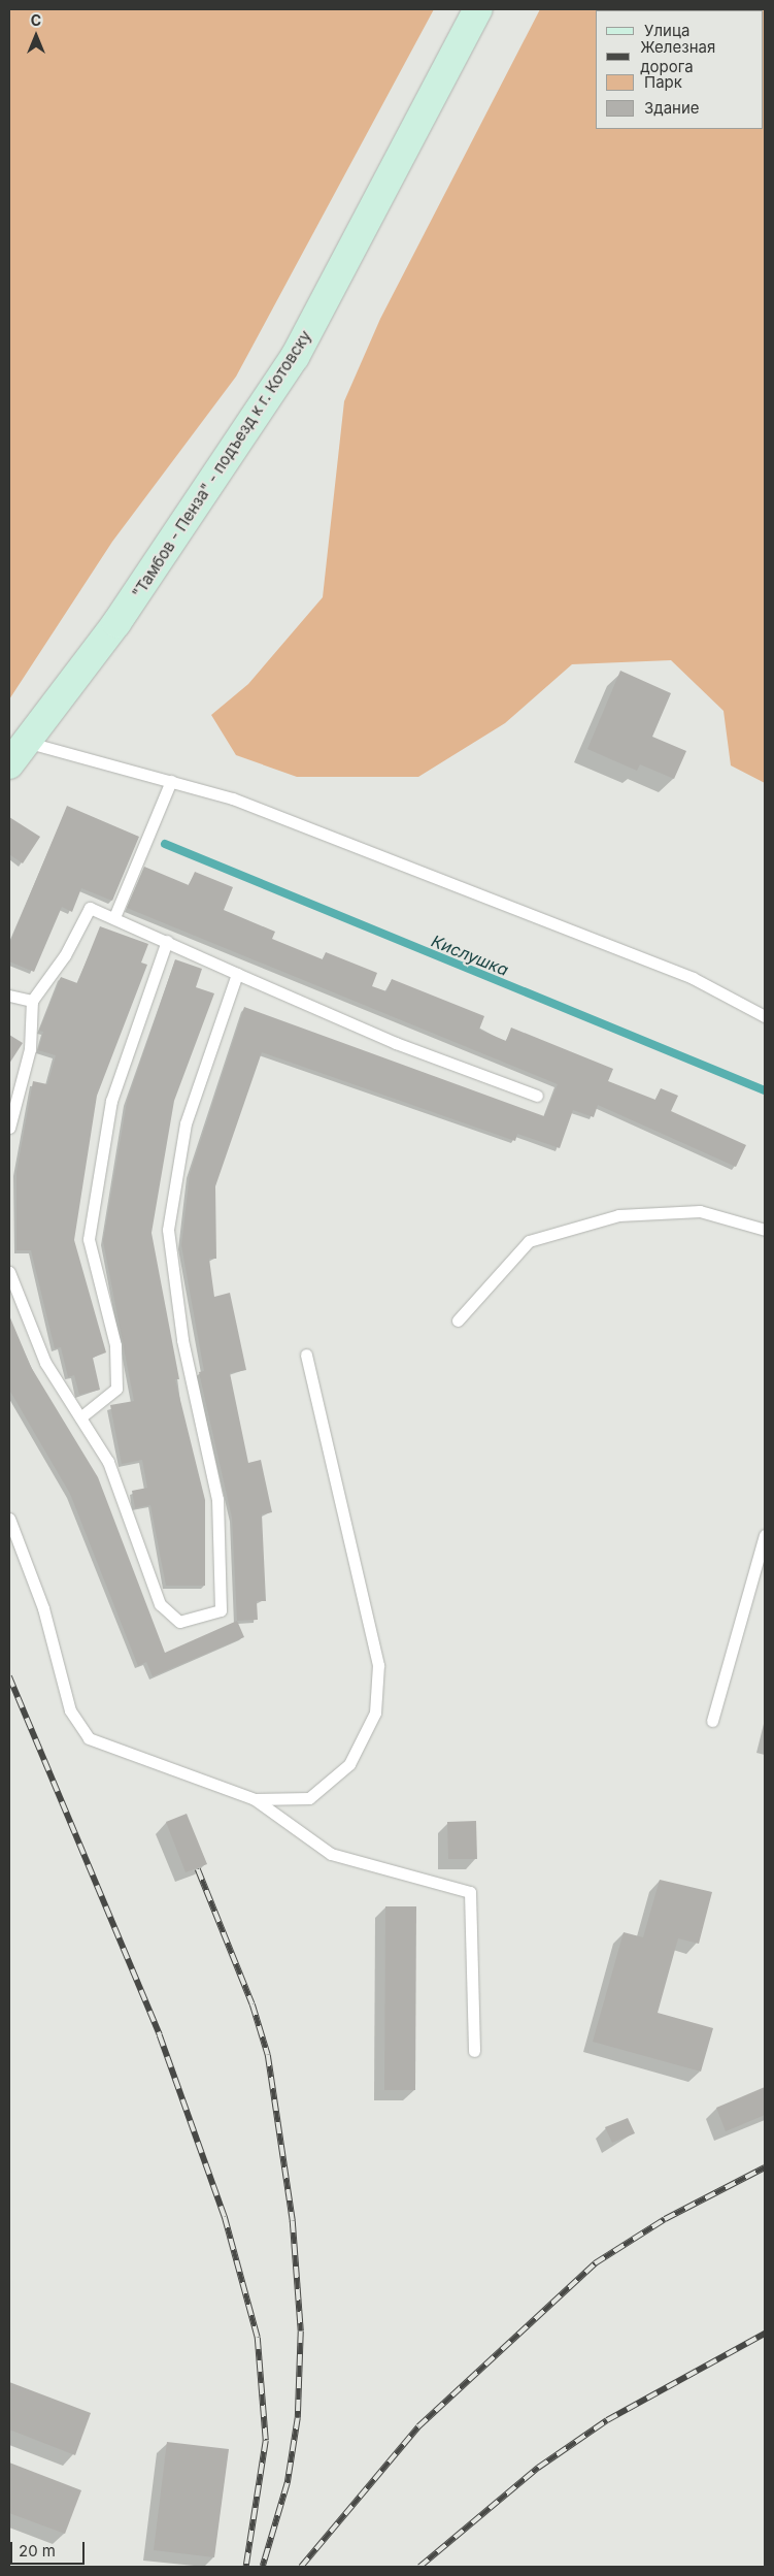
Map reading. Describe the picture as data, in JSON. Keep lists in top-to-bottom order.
{
  "streets": {
    "main road": ["\"Тамбов - Пенза\" - подъезд к г. Котовску"]
  },
  "water": ["Кислушка"],
  "legend": [
    "Улица",
    "Железная дорога",
    "Парк",
    "Здание"
  ],
  "scale_bar": "20 m",
  "north": "top"
}
